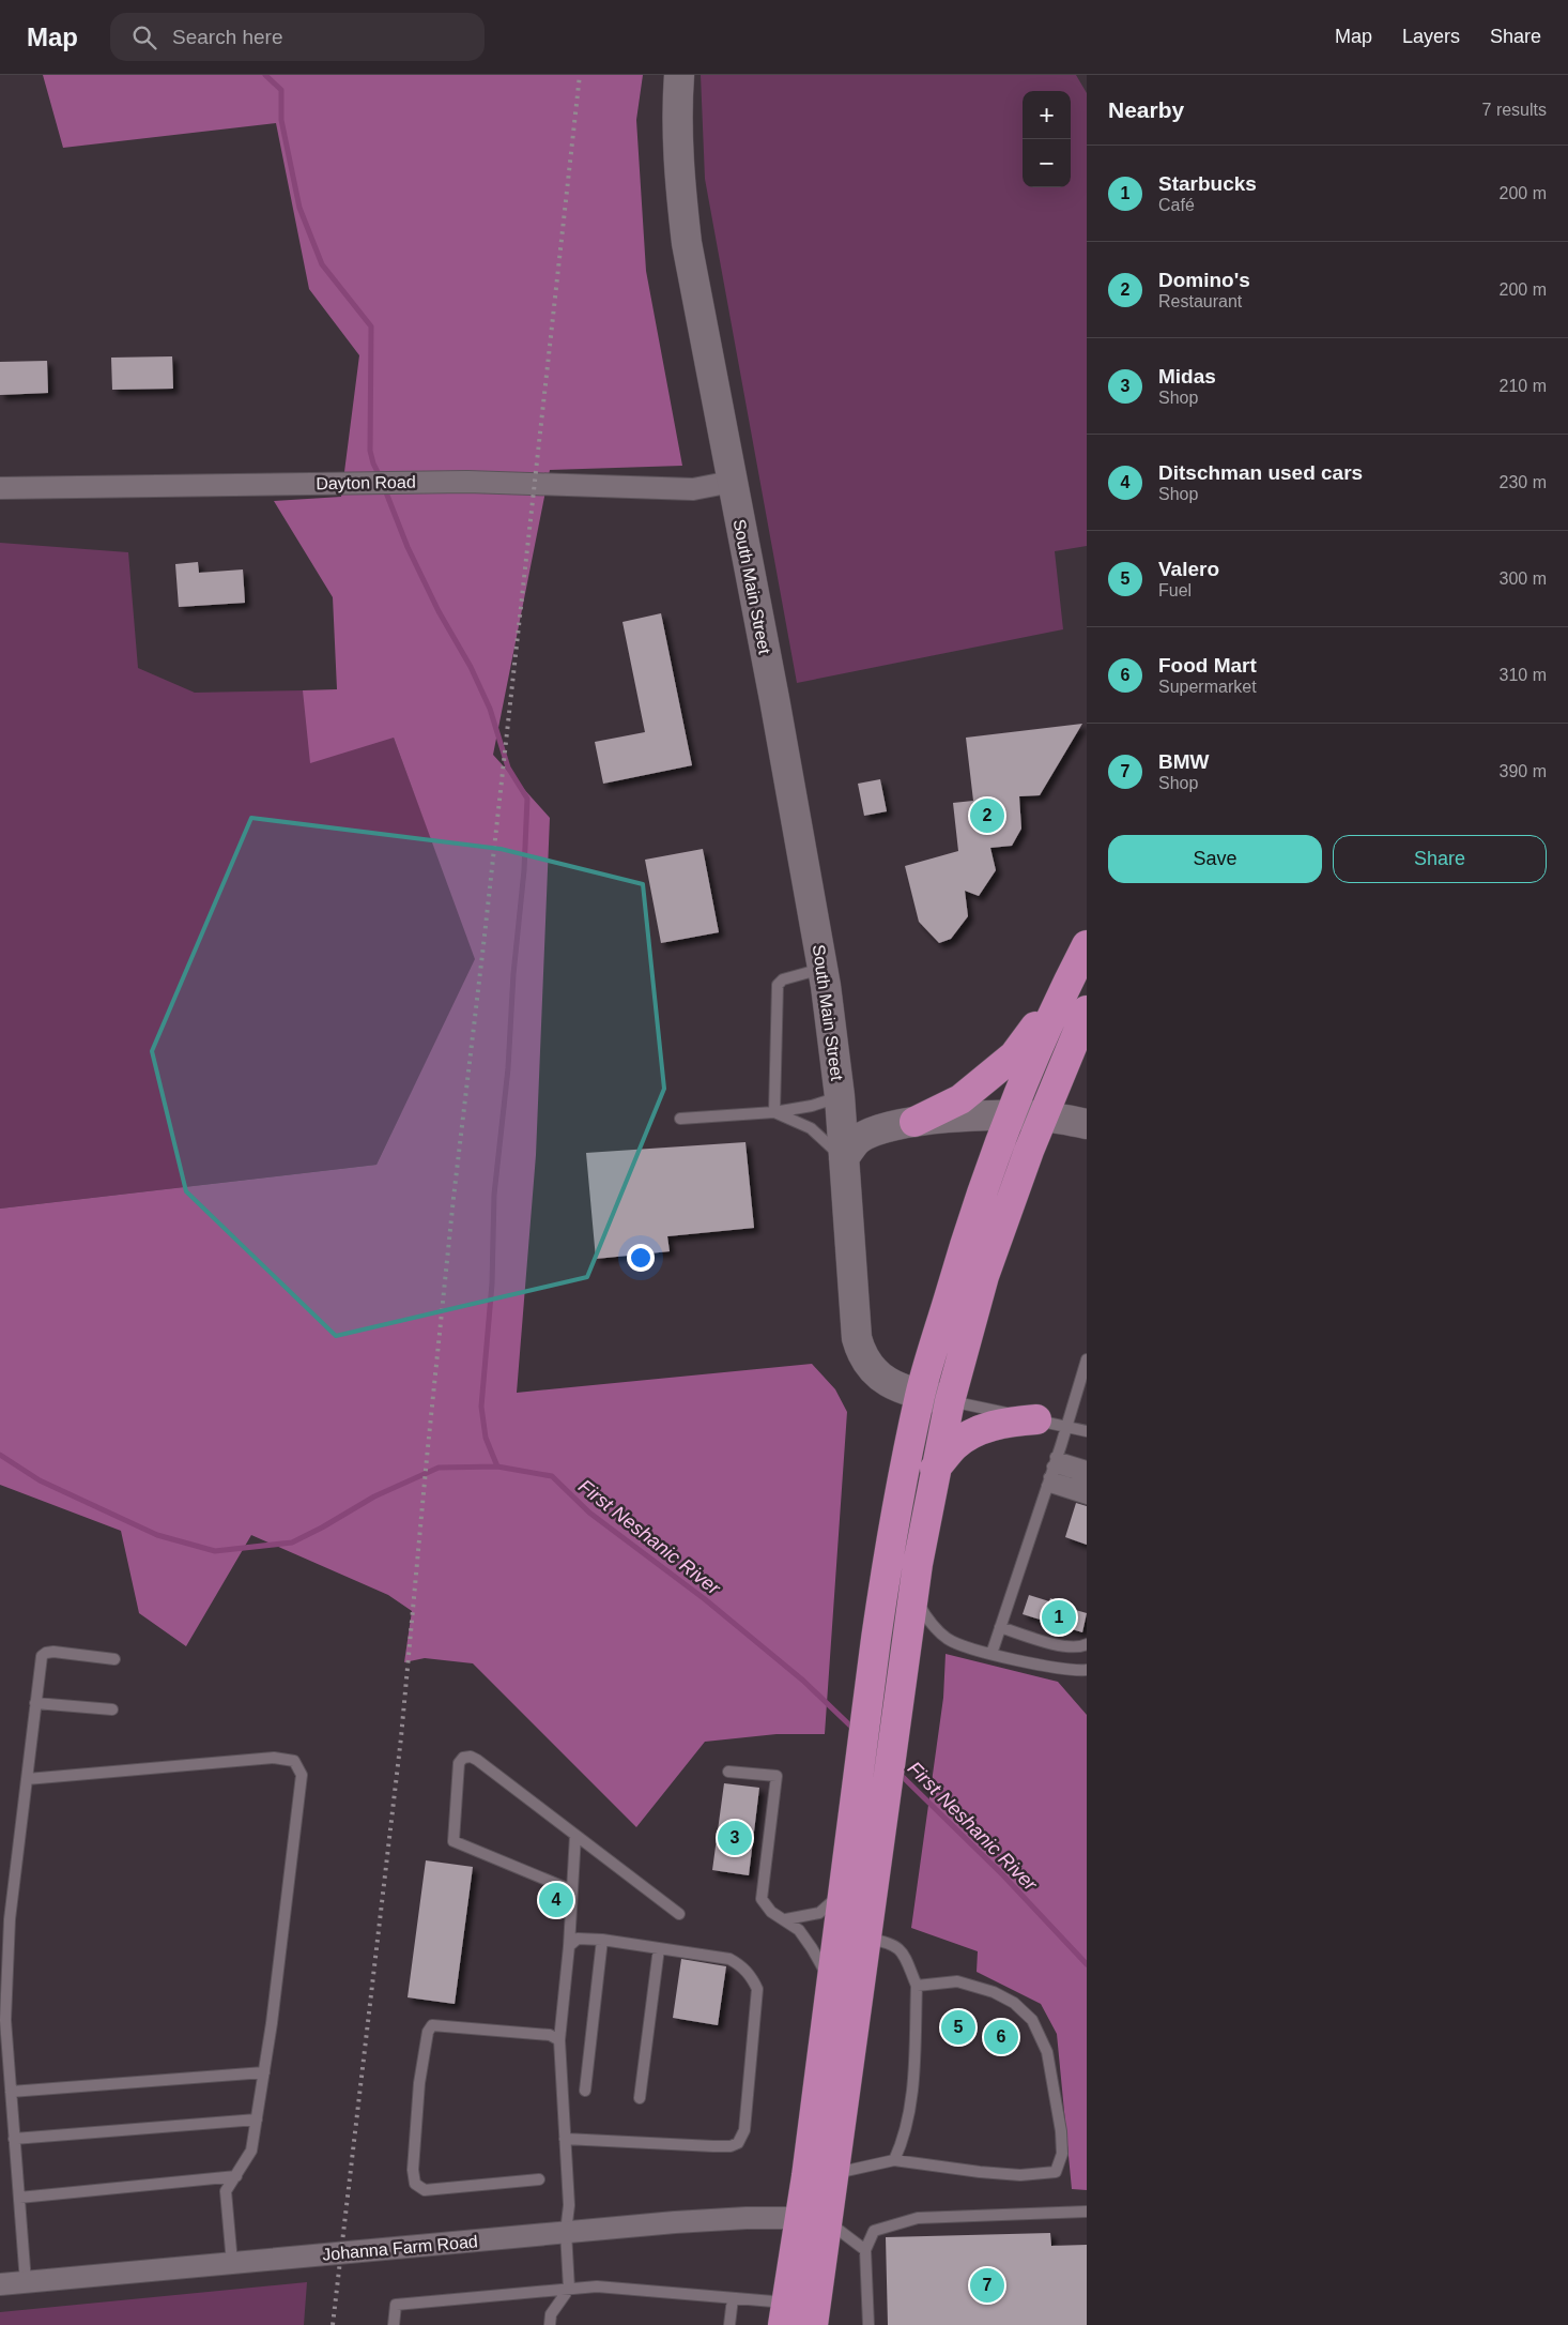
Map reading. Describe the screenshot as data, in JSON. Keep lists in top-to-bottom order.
{
  "streets": {
    "street": ["Dayton Road", "South Main Street", "Johanna Farm Road"]
  },
  "crossings": [
    ["Dayton Road", "South Main Street"]
  ],
  "water": ["First Neshanic River"],
  "page": {
    "header": "Map",
    "search": "Search here",
    "nav": ["Map", "Layers", "Share"],
    "heading": ["Nearby", "7 results"],
    "map_buttons": ["+", "−"],
    "list": [
      {
        "mark": "1",
        "name": "Starbucks",
        "note": "Café",
        "value": "200 m"
      },
      {
        "mark": "2",
        "name": "Domino's",
        "note": "Restaurant",
        "value": "200 m"
      },
      {
        "mark": "3",
        "name": "Midas",
        "note": "Shop",
        "value": "210 m"
      },
      {
        "mark": "4",
        "name": "Ditschman used cars",
        "note": "Shop",
        "value": "230 m"
      },
      {
        "mark": "5",
        "name": "Valero",
        "note": "Fuel",
        "value": "300 m"
      },
      {
        "mark": "6",
        "name": "Food Mart",
        "note": "Supermarket",
        "value": "310 m"
      },
      {
        "mark": "7",
        "name": "BMW",
        "note": "Shop",
        "value": "390 m"
      }
    ],
    "pins": [
      "2",
      "1",
      "3",
      "4",
      "5",
      "6",
      "7"
    ],
    "buttons": ["Save", "Share"]
  }
}
